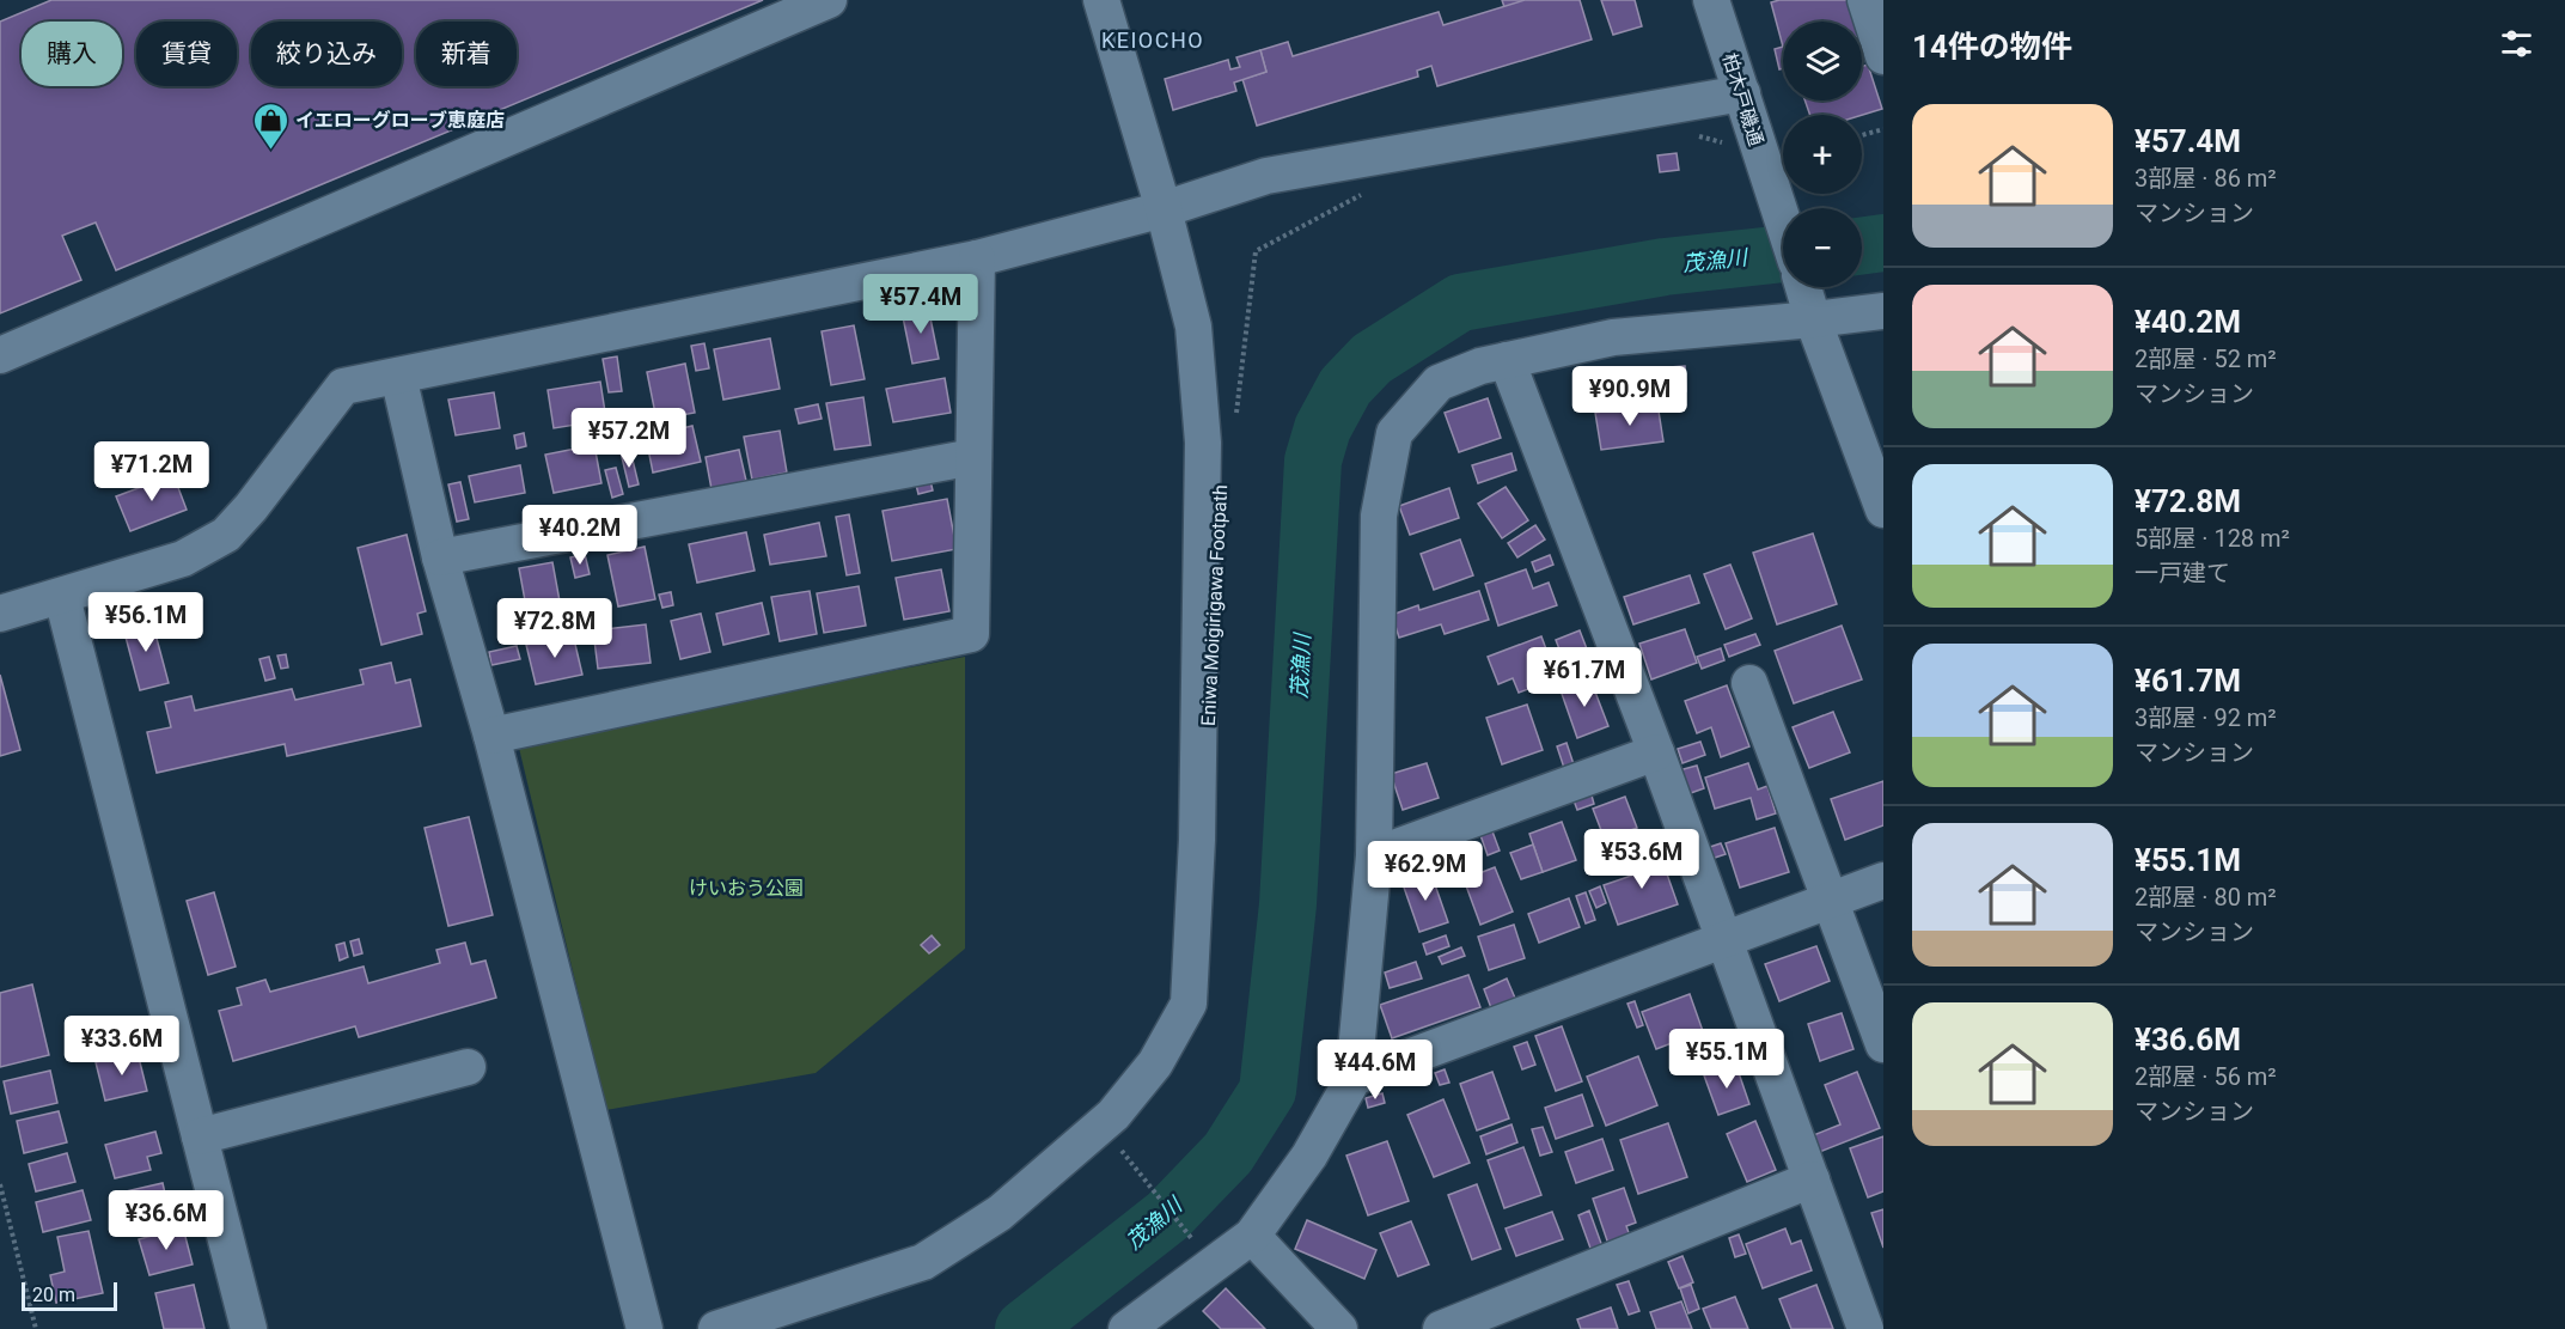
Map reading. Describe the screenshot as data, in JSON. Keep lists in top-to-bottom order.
{
  "streets": {
    "street": ["柏木戸磯通"]
  },
  "districts": ["KEIOCHO"],
  "water": ["茂漁川"],
  "parks": ["けいおう公園"],
  "places": {
    "shop": ["イエローグローブ恵庭店"]
  },
  "scale_bar": "20 m",
  "page": {
    "heading": "14件の物件",
    "map_buttons": ["+", "−"],
    "chip": [
      "購入",
      "賃貸",
      "絞り込み",
      "新着"
    ],
    "list": [
      {
        "name": "¥57.4M",
        "note": "3部屋 · 86 m² · マンション"
      },
      {
        "name": "¥40.2M",
        "note": "2部屋 · 52 m² · マンション"
      },
      {
        "name": "¥72.8M",
        "note": "5部屋 · 128 m² · 一戸建て"
      },
      {
        "name": "¥61.7M",
        "note": "3部屋 · 92 m² · マンション"
      },
      {
        "name": "¥55.1M",
        "note": "2部屋 · 80 m² · マンション"
      },
      {
        "name": "¥36.6M",
        "note": "2部屋 · 56 m² · マンション"
      }
    ],
    "price": [
      "¥57.4M",
      "¥90.9M",
      "¥57.2M",
      "¥71.2M",
      "¥40.2M",
      "¥56.1M",
      "¥72.8M",
      "¥61.7M",
      "¥53.6M",
      "¥62.9M",
      "¥33.6M",
      "¥55.1M",
      "¥44.6M",
      "¥36.6M"
    ],
    "scale": "20 m"
  }
}
